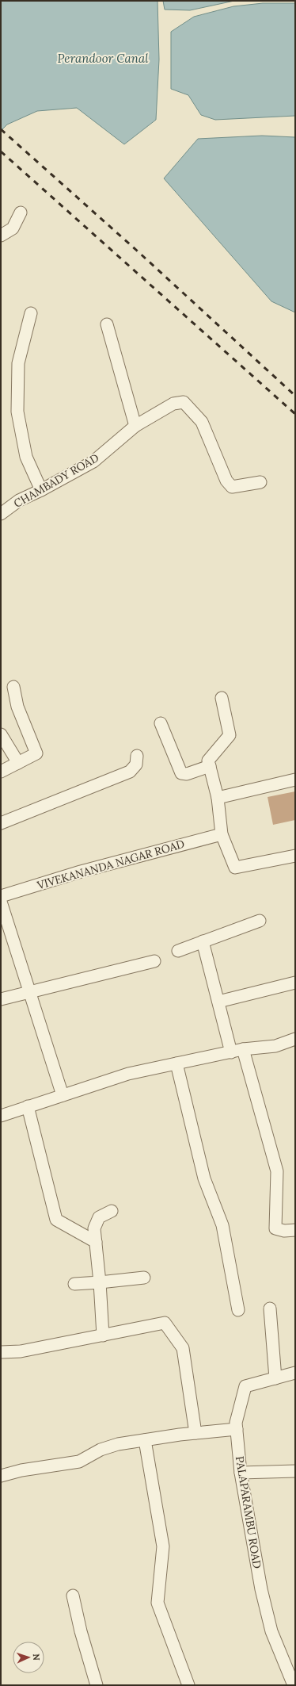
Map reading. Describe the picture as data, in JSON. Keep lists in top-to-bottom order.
{
  "streets": {
    "street": ["CHAMBADY ROAD", "VIVEKANANDA NAGAR ROAD", "PALAPARAMBU ROAD"]
  },
  "water": ["Perandoor Canal"],
  "north": "right"
}
